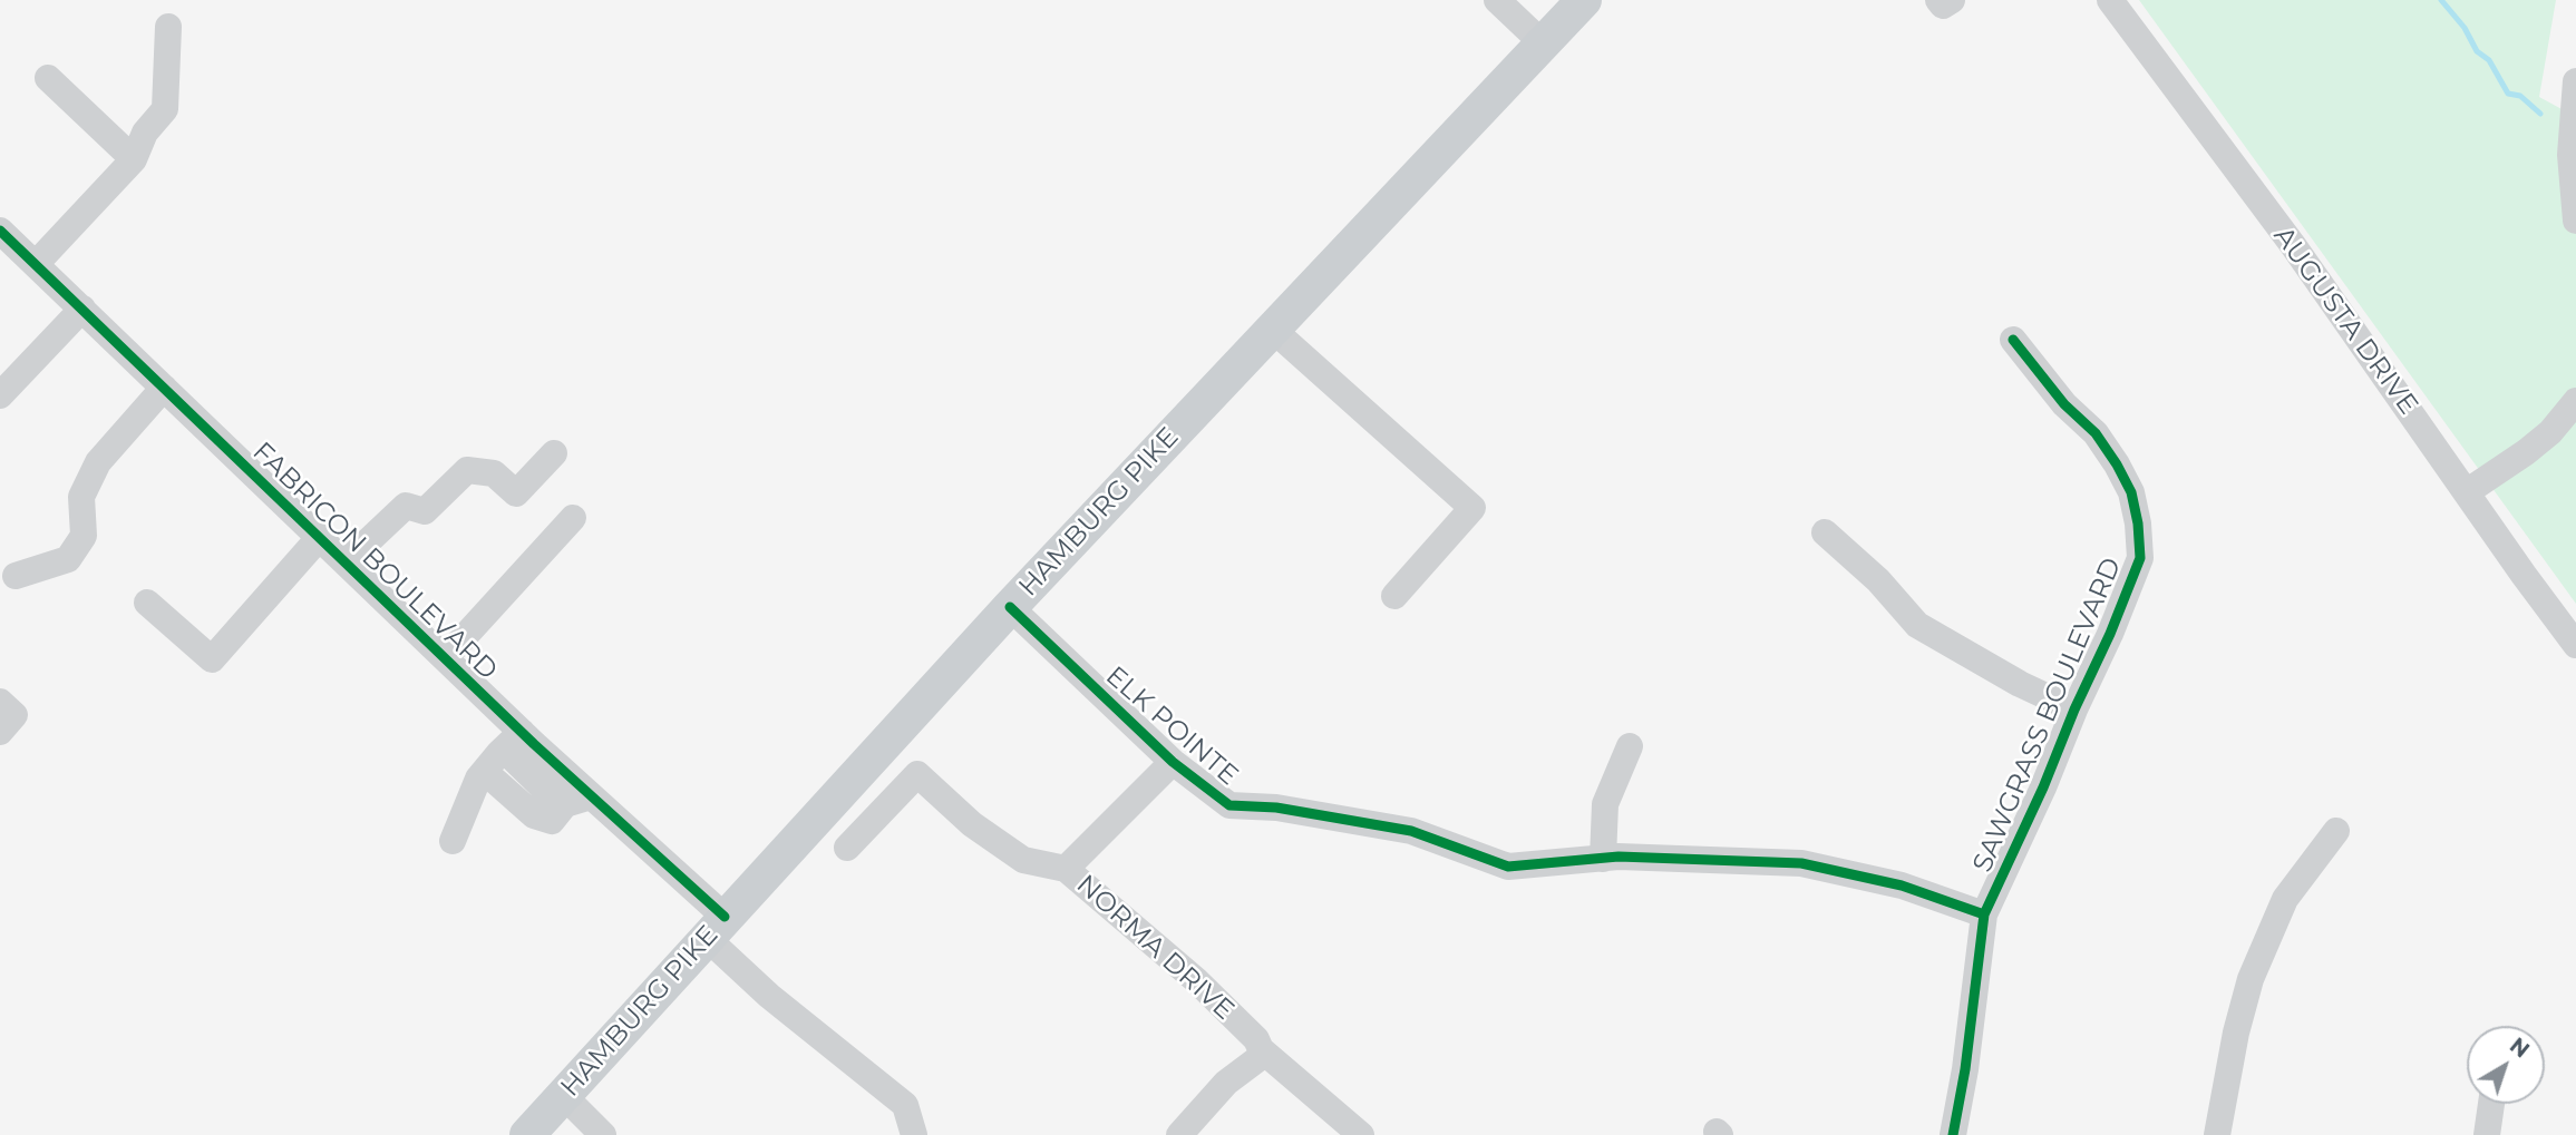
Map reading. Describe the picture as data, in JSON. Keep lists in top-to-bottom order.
{
  "streets": {
    "main road": ["HAMBURG PIKE"],
    "street": [
      "AUGUSTA DRIVE",
      "FABRICON BOULEVARD",
      "SAWGRASS BOULEVARD",
      "ELK POINTE",
      "NORMA DRIVE"
    ]
  },
  "crossings": [
    ["HAMBURG PIKE", "FABRICON BOULEVARD"],
    ["HAMBURG PIKE", "ELK POINTE"],
    ["SAWGRASS BOULEVARD", "ELK POINTE"],
    ["ELK POINTE", "NORMA DRIVE"]
  ],
  "north": "top right"
}
